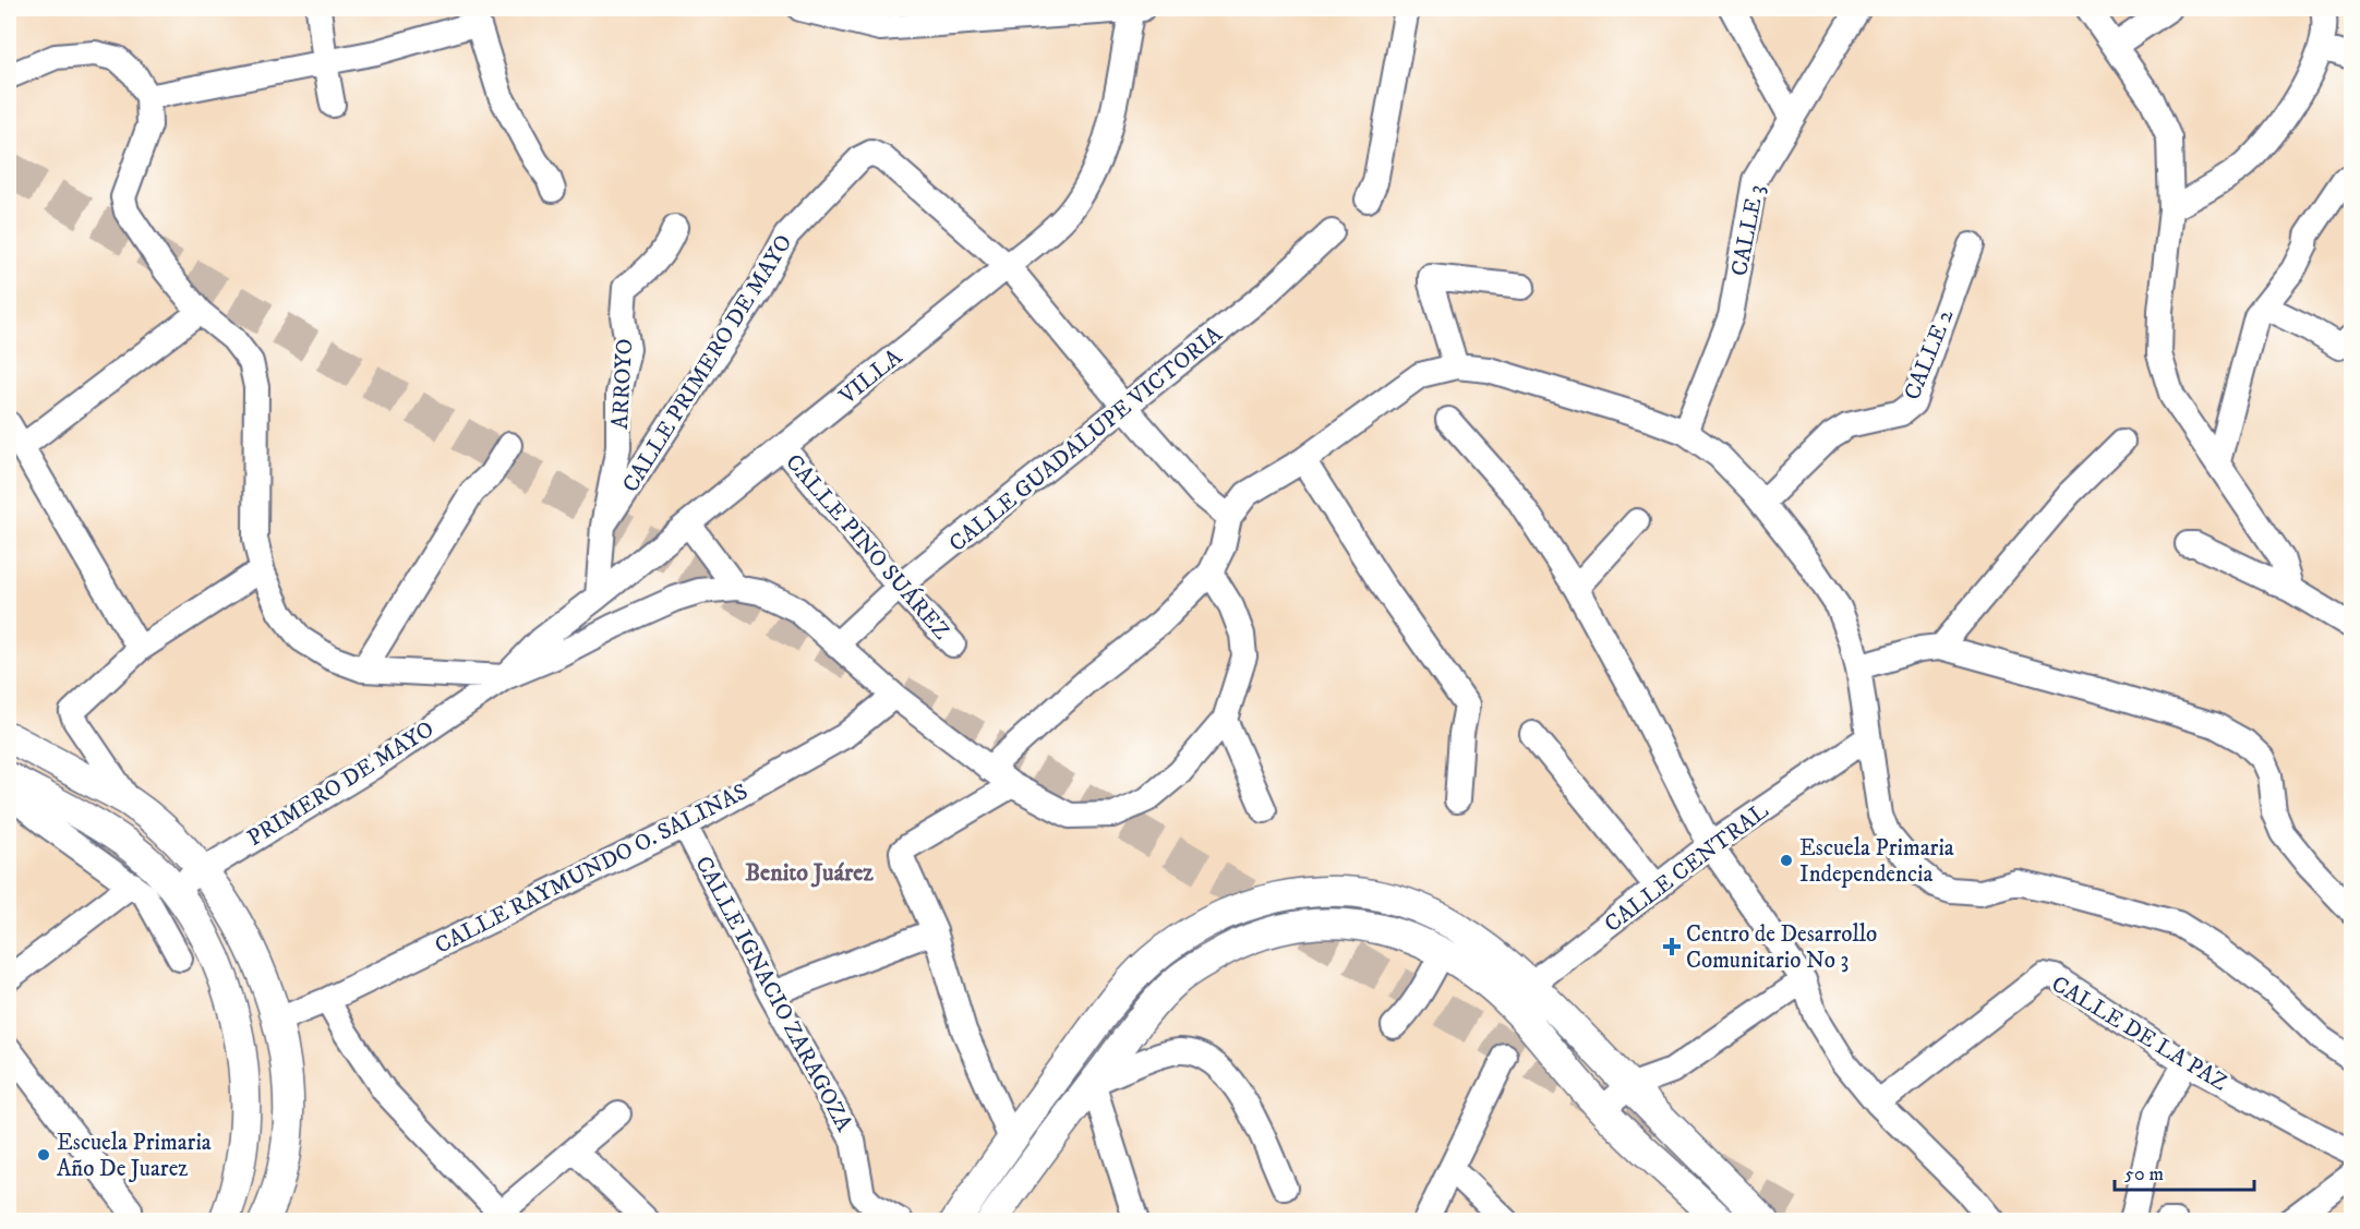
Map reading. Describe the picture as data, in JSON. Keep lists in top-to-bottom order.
{
  "streets": {
    "street": [
      "CALLE 3",
      "CALLE 2",
      "CALLE PRIMERO DE MAYO",
      "VILLA",
      "ARROYO",
      "CALLE GUADALUPE VICTORIA",
      "CALLE PINO SUÁREZ",
      "PRIMERO DE MAYO",
      "CALLE CENTRAL",
      "CALLE RAYMUNDO O. SALINAS",
      "CALLE IGNACIO ZARAGOZA",
      "CALLE DE LA PAZ"
    ]
  },
  "crossings": [
    ["CALLE PRIMERO DE MAYO", "VILLA"],
    ["CALLE PRIMERO DE MAYO", "ARROYO"],
    ["VILLA", "ARROYO"],
    ["VILLA", "CALLE PINO SUÁREZ"],
    ["VILLA", "PRIMERO DE MAYO"],
    ["CALLE GUADALUPE VICTORIA", "CALLE PINO SUÁREZ"],
    ["CALLE RAYMUNDO O. SALINAS", "CALLE IGNACIO ZARAGOZA"]
  ],
  "districts": ["Benito Juárez"],
  "places": {
    "other": ["Escuela Primaria Independencia", "Escuela Primaria Año De Juarez"],
    "health": ["Centro de Desarrollo Comunitario No 3"]
  },
  "scale_bar": "50 m"
}
